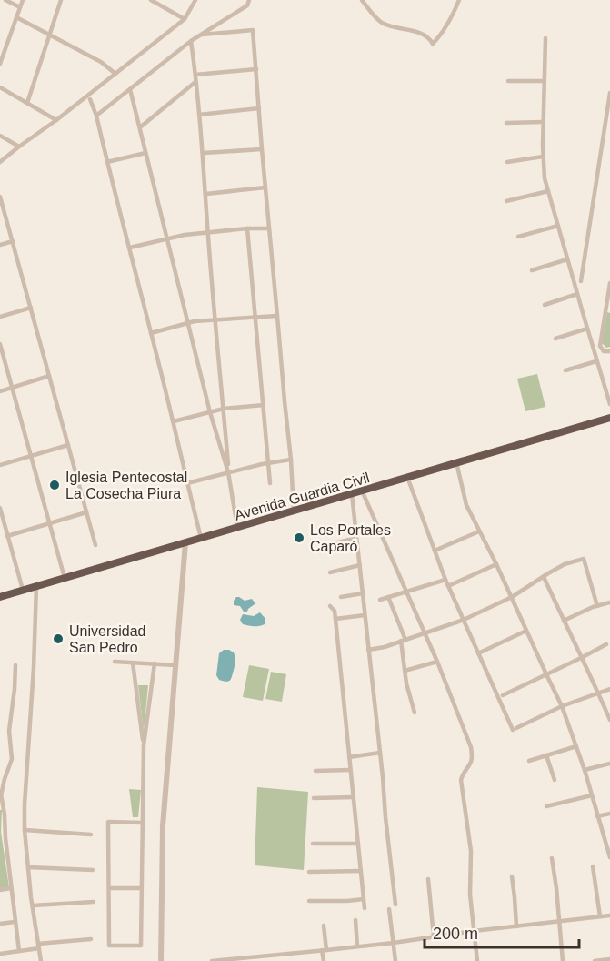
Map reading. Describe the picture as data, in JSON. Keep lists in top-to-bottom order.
{
  "streets": {
    "highway": ["Avenida Guardia Civil"]
  },
  "places": ["Iglesia Pentecostal La Cosecha Piura", "Los Portales Caparó", "Universidad San Pedro"],
  "scale_bar": "200 m"
}
